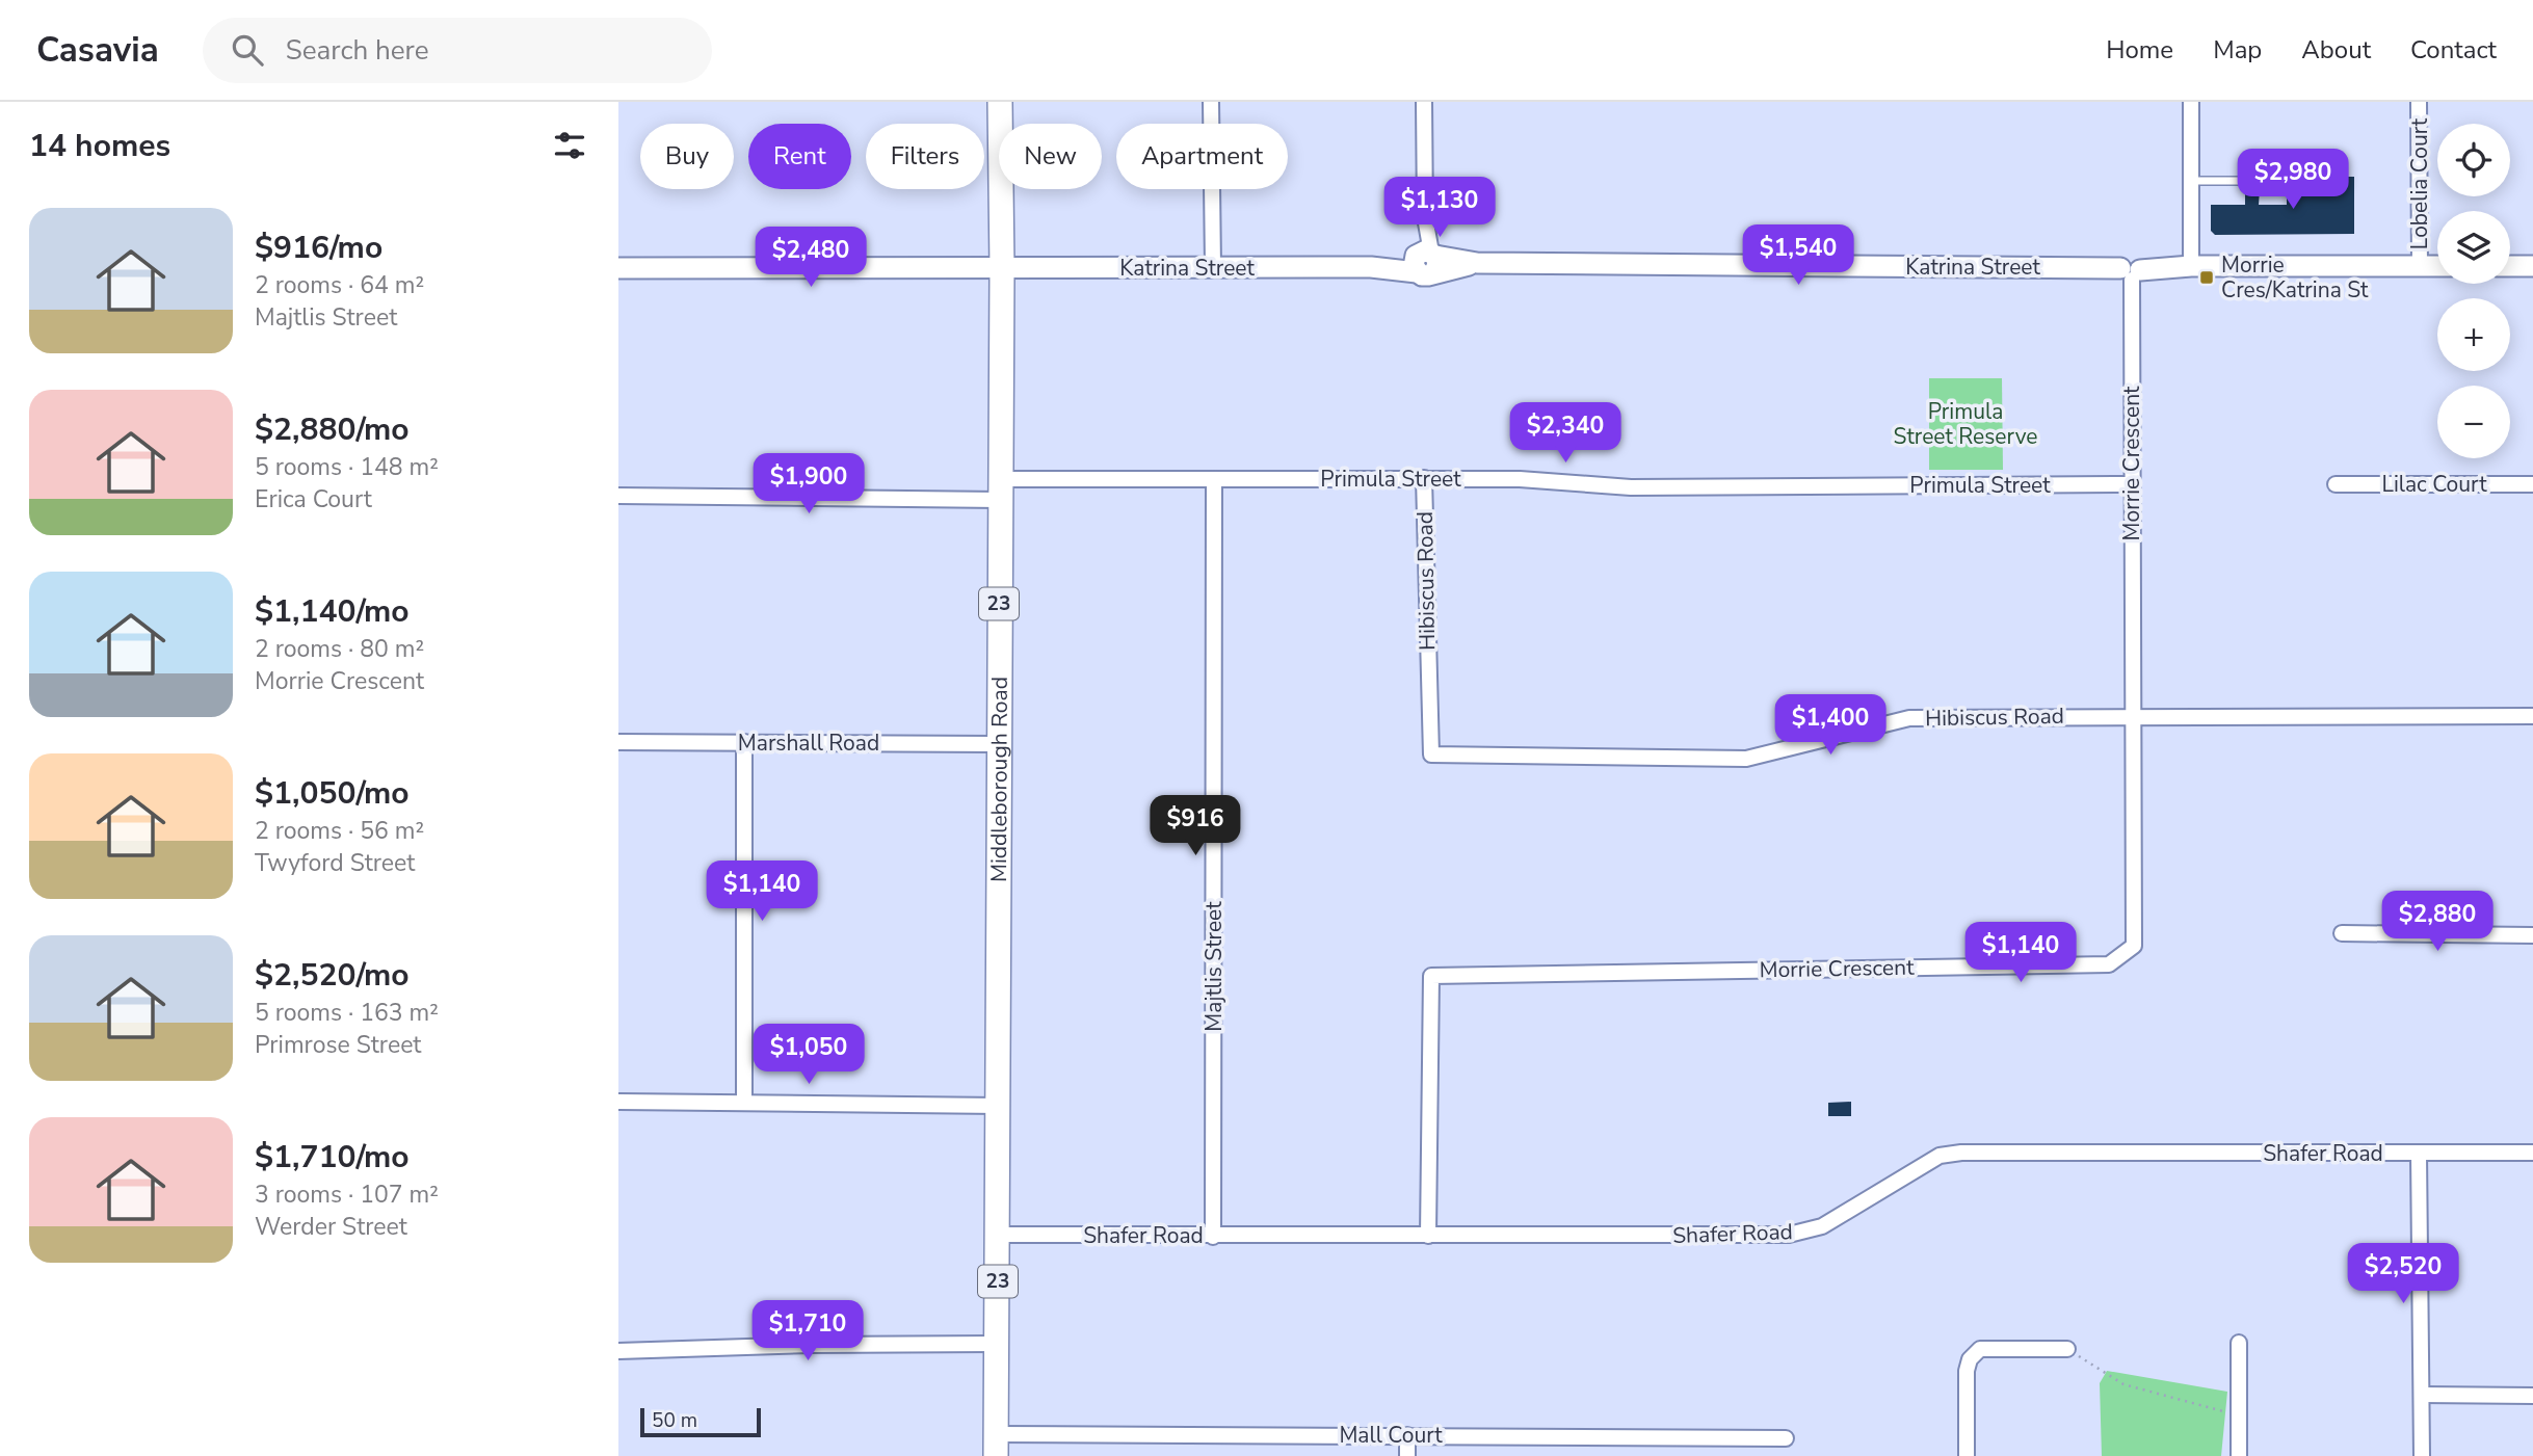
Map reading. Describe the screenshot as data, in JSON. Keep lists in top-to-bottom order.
{
  "streets": {
    "main road": ["23", "Middleborough Road"],
    "street": [
      "Lobelia Court",
      "Katrina Street",
      "Morrie Crescent",
      "Primula Street",
      "Lilac Court",
      "Hibiscus Road",
      "Marshall Road",
      "Majtlis Street",
      "Shafer Road",
      "Mall Court"
    ]
  },
  "crossings": [
    ["Lobelia Court", "Katrina Street"],
    ["Katrina Street", "Morrie Crescent"],
    ["Katrina Street", "Middleborough Road"],
    ["Morrie Crescent", "Primula Street"],
    ["Morrie Crescent", "Hibiscus Road"],
    ["Morrie Crescent", "Shafer Road"],
    ["Primula Street", "Hibiscus Road"],
    ["Primula Street", "Middleborough Road"],
    ["Primula Street", "Majtlis Street"],
    ["Marshall Road", "Middleborough Road"],
    ["Middleborough Road", "Shafer Road"],
    ["Middleborough Road", "Mall Court"],
    ["Majtlis Street", "Shafer Road"]
  ],
  "parks": ["Primula Street Reserve"],
  "places": {
    "transit": ["Morrie Cres/Katrina St"]
  },
  "scale_bar": "50 m",
  "page": {
    "header": "Casavia",
    "search": "Search here",
    "nav": [
      "Home",
      "Map",
      "About",
      "Contact"
    ],
    "heading": "14 homes",
    "map_buttons": ["+", "−"],
    "chip": [
      "Buy",
      "Rent",
      "Filters",
      "New",
      "Apartment"
    ],
    "price": [
      "$2,980",
      "$1,130",
      "$1,540",
      "$2,480",
      "$2,340",
      "$1,900",
      "$1,400",
      "$916",
      "$1,140",
      "$2,880",
      "$1,140",
      "$1,050",
      "$2,520",
      "$1,710"
    ],
    "list": [
      {
        "name": "$916/mo",
        "note": "2 rooms · 64 m² · Majtlis Street"
      },
      {
        "name": "$2,880/mo",
        "note": "5 rooms · 148 m² · Erica Court"
      },
      {
        "name": "$1,140/mo",
        "note": "2 rooms · 80 m² · Morrie Crescent"
      },
      {
        "name": "$1,050/mo",
        "note": "2 rooms · 56 m² · Twyford Street"
      },
      {
        "name": "$2,520/mo",
        "note": "5 rooms · 163 m² · Primrose Street"
      },
      {
        "name": "$1,710/mo",
        "note": "3 rooms · 107 m² · Werder Street"
      }
    ],
    "scale": "50 m"
  }
}
